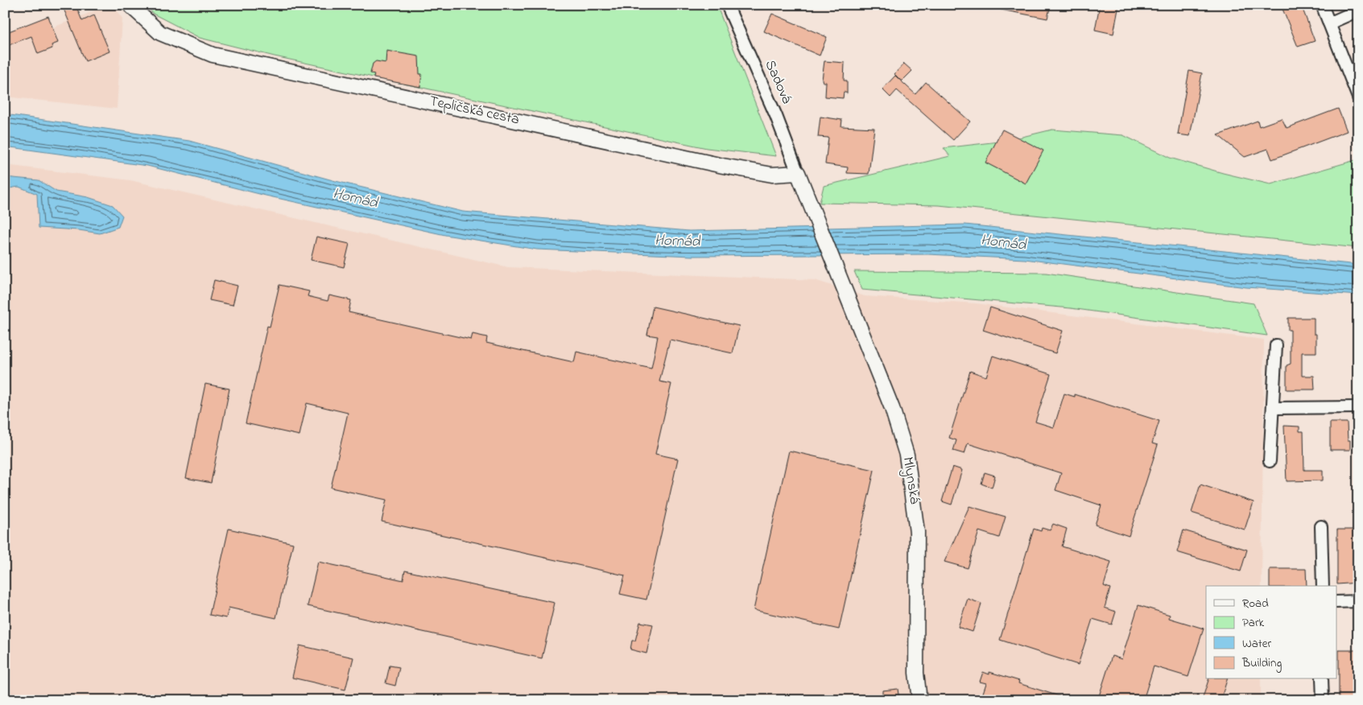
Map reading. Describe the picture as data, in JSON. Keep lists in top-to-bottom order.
{
  "streets": {
    "street": ["Sadová", "Tepličská cesta", "Mlynská"]
  },
  "crossings": [
    ["Sadová", "Tepličská cesta"],
    ["Sadová", "Mlynská"],
    ["Tepličská cesta", "Mlynská"]
  ],
  "water": ["Hornád"],
  "legend": [
    "Road",
    "Park",
    "Water",
    "Building"
  ]
}
